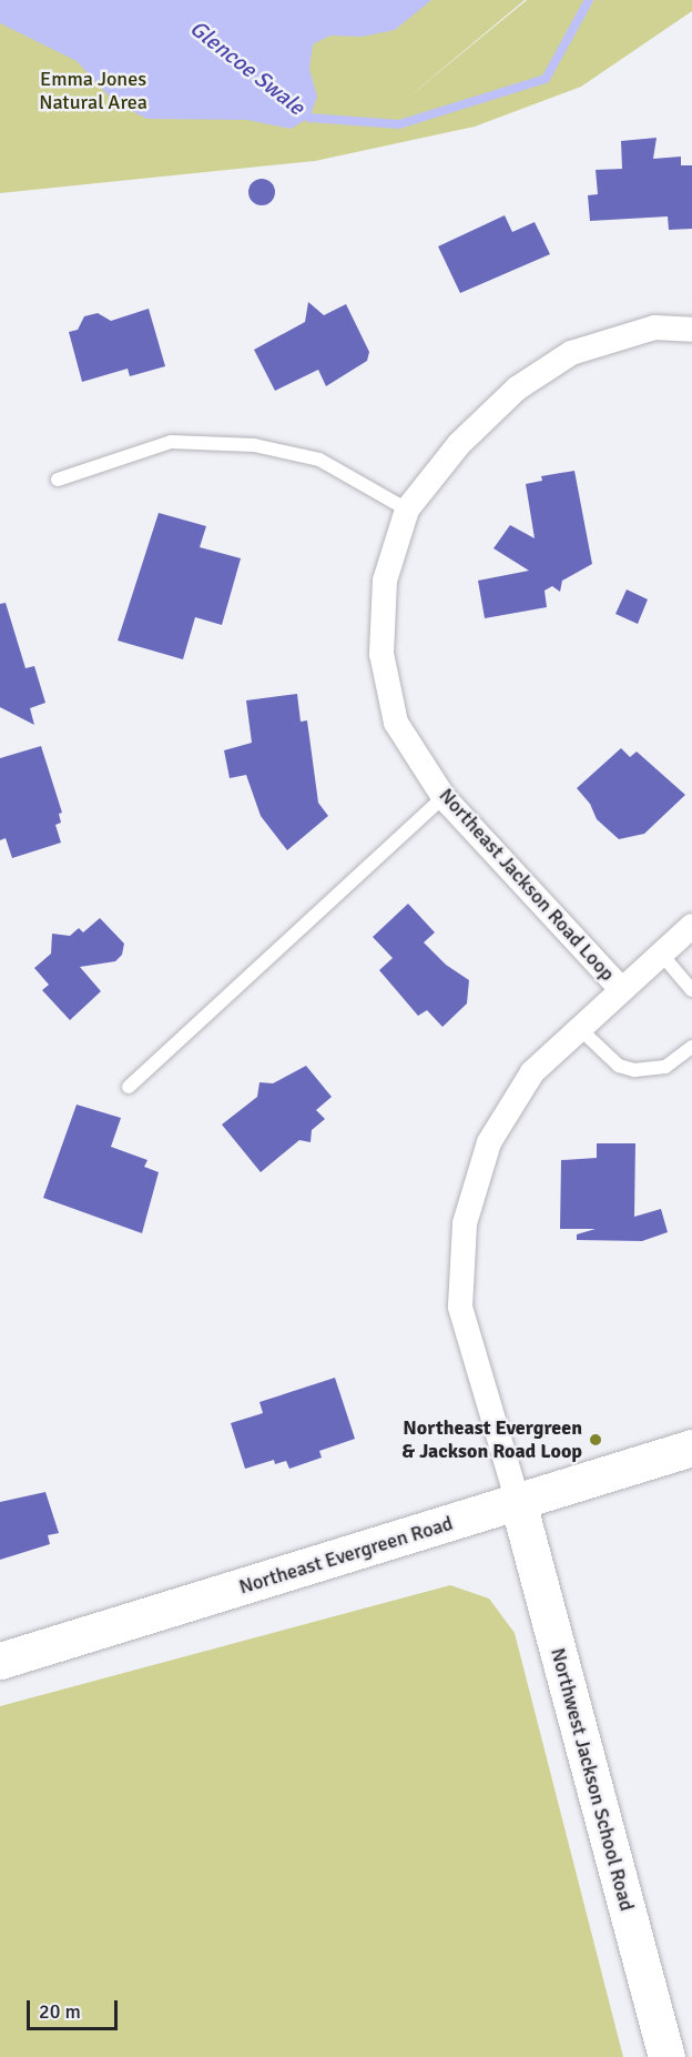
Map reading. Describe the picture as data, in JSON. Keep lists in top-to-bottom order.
{
  "streets": {
    "main road": ["Northeast Evergreen Road", "Northwest Jackson School Road"],
    "street": ["Northeast Jackson Road Loop"]
  },
  "crossings": [
    ["Northeast Jackson Road Loop", "Northeast Evergreen Road"],
    ["Northeast Jackson Road Loop", "Northwest Jackson School Road"],
    ["Northeast Evergreen Road", "Northwest Jackson School Road"]
  ],
  "water": ["Glencoe Swale"],
  "parks": ["Emma Jones Natural Area"],
  "places": ["Northeast Evergreen & Jackson Road Loop"],
  "scale_bar": "20 m"
}
